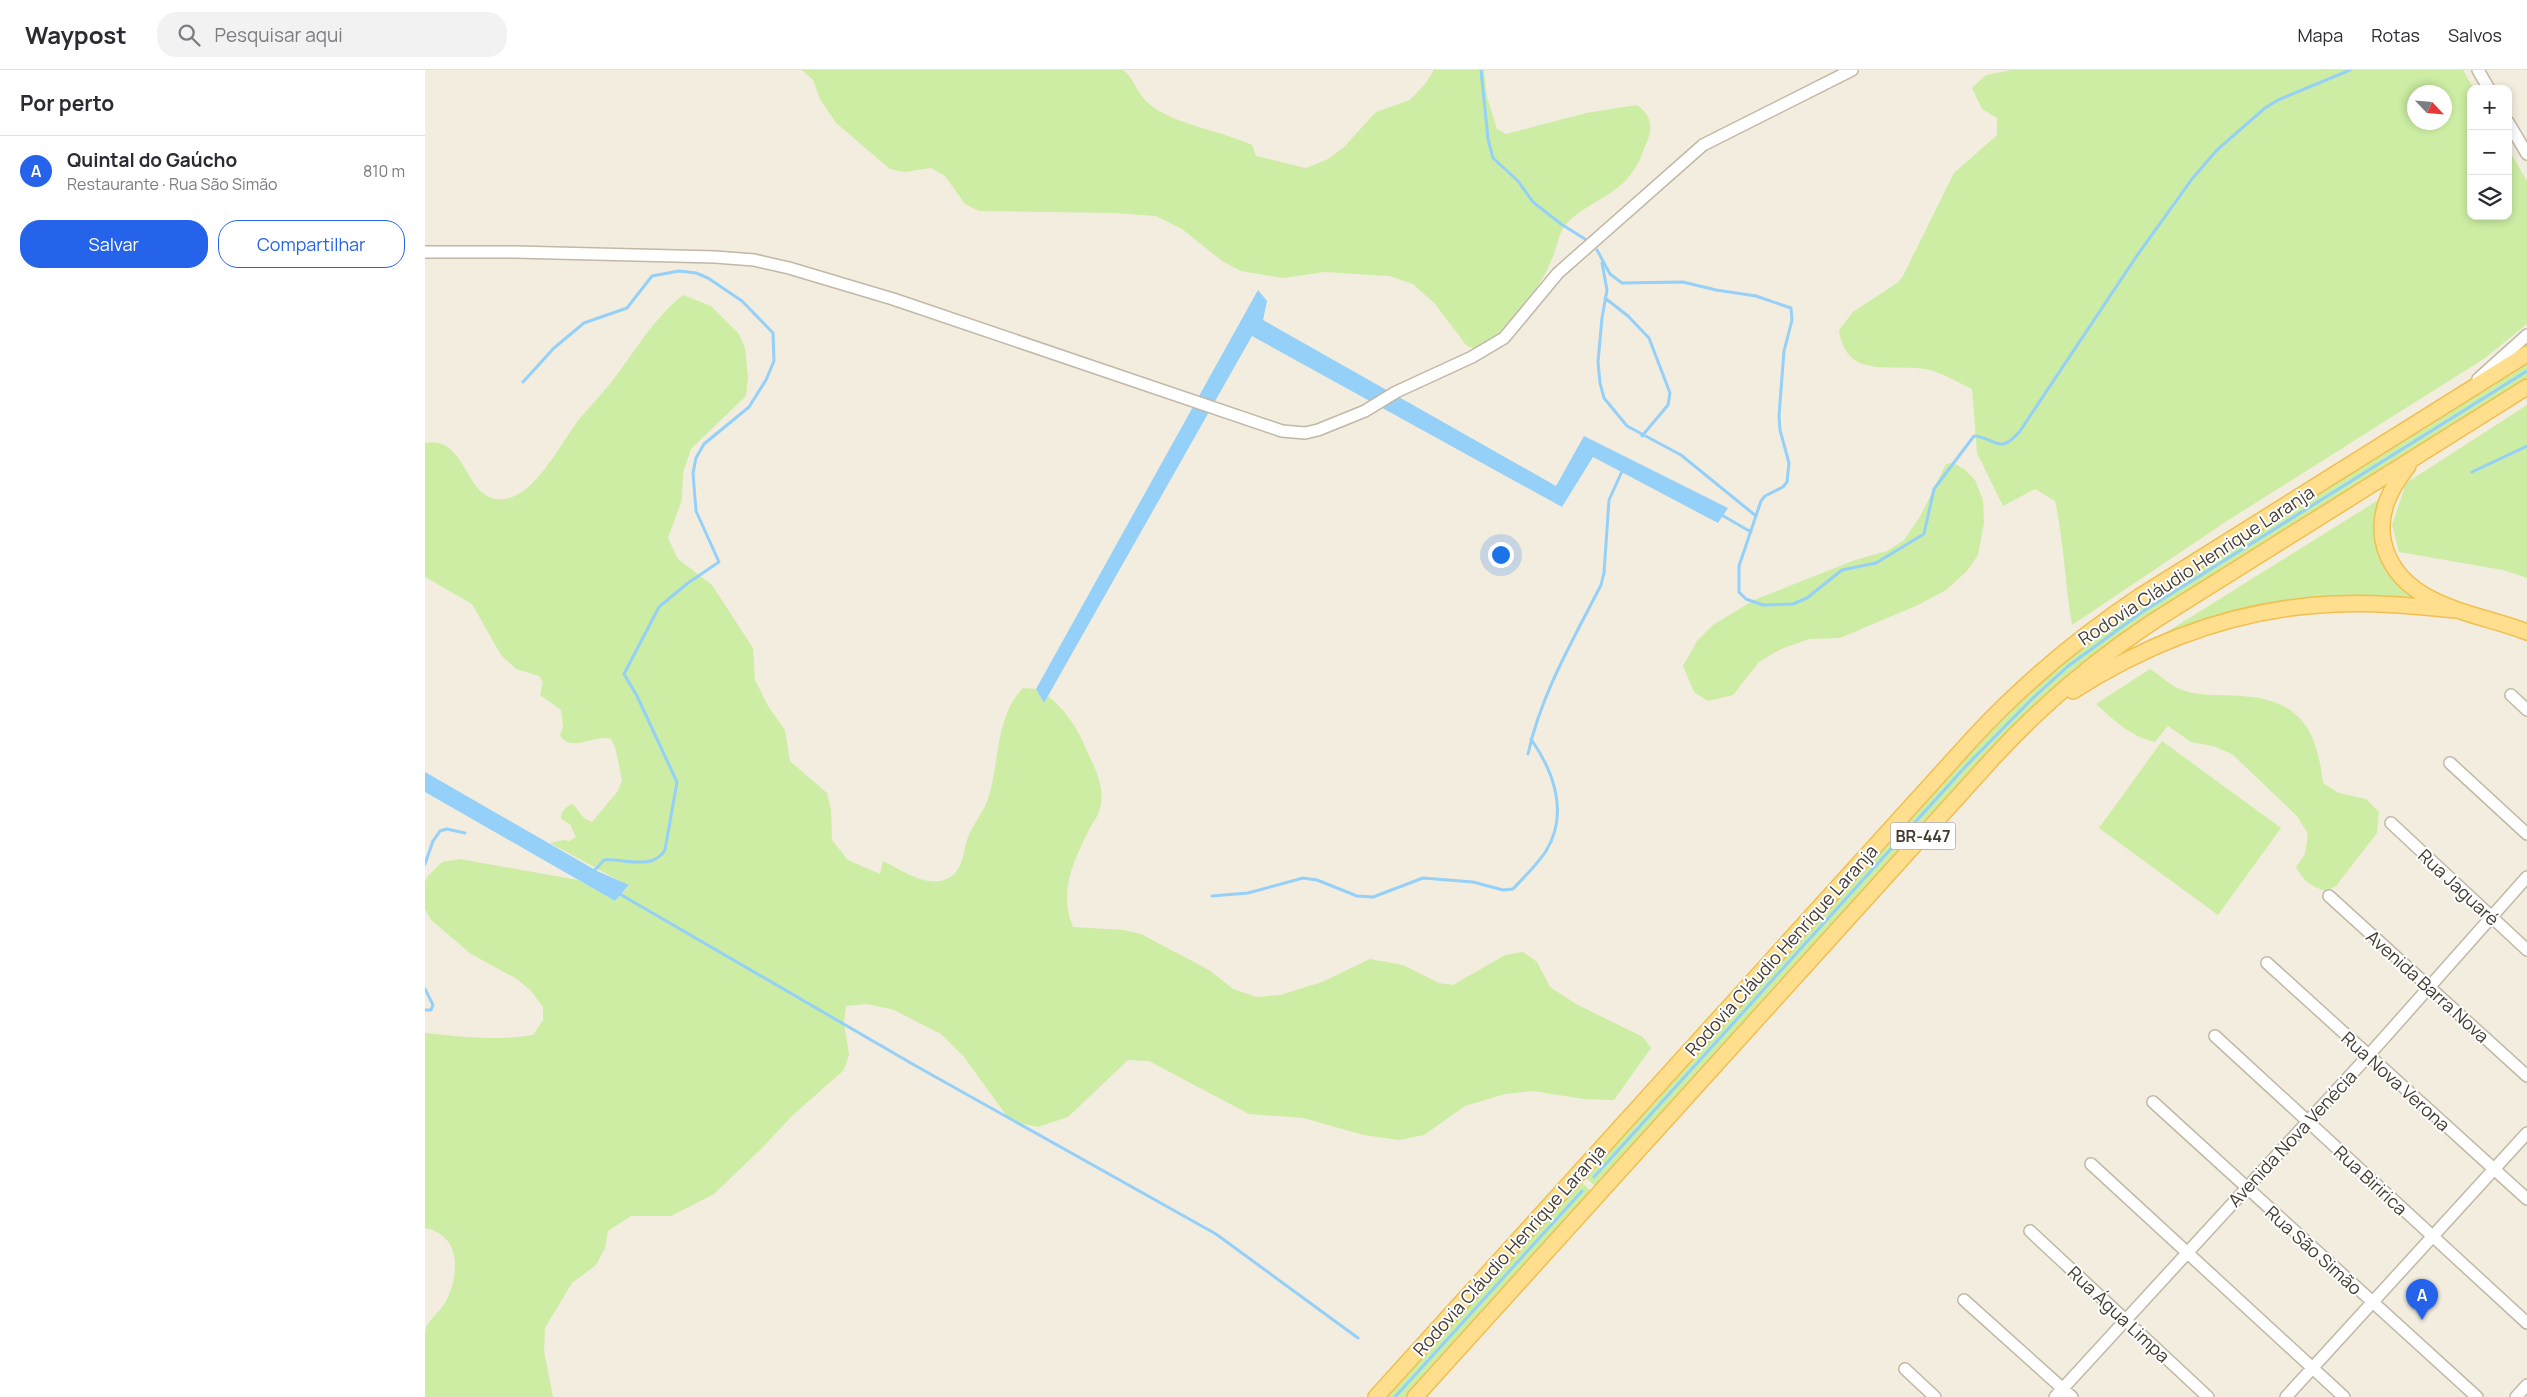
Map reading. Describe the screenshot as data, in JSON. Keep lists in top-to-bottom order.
{
  "streets": {
    "main road": ["Rodovia Cláudio Henrique Laranja", "BR-447"],
    "street": [
      "Rua Jaguaré",
      "Avenida Barra Nova",
      "Rua Nova Verona",
      "Avenida Nova Venécia",
      "Rua Biririca",
      "Rua São Simão",
      "Rua Água Limpa"
    ]
  },
  "crossings": [
    ["Rua Jaguaré", "Avenida Nova Venécia"],
    ["Avenida Barra Nova", "Avenida Nova Venécia"],
    ["Rua Nova Verona", "Avenida Nova Venécia"],
    ["Avenida Nova Venécia", "Rua Biririca"],
    ["Avenida Nova Venécia", "Rua São Simão"],
    ["Avenida Nova Venécia", "Rua Água Limpa"]
  ],
  "north": "bottom right",
  "page": {
    "header": "Waypost",
    "search": "Pesquisar aqui",
    "nav": ["Mapa", "Rotas", "Salvos"],
    "heading": "Por perto",
    "map_buttons": ["+", "−"],
    "list": [
      {
        "mark": "A",
        "name": "Quintal do Gaúcho",
        "note": "Restaurante · Rua São Simão",
        "value": "810 m"
      }
    ],
    "buttons": ["Salvar", "Compartilhar"],
    "pins": "A"
  }
}
